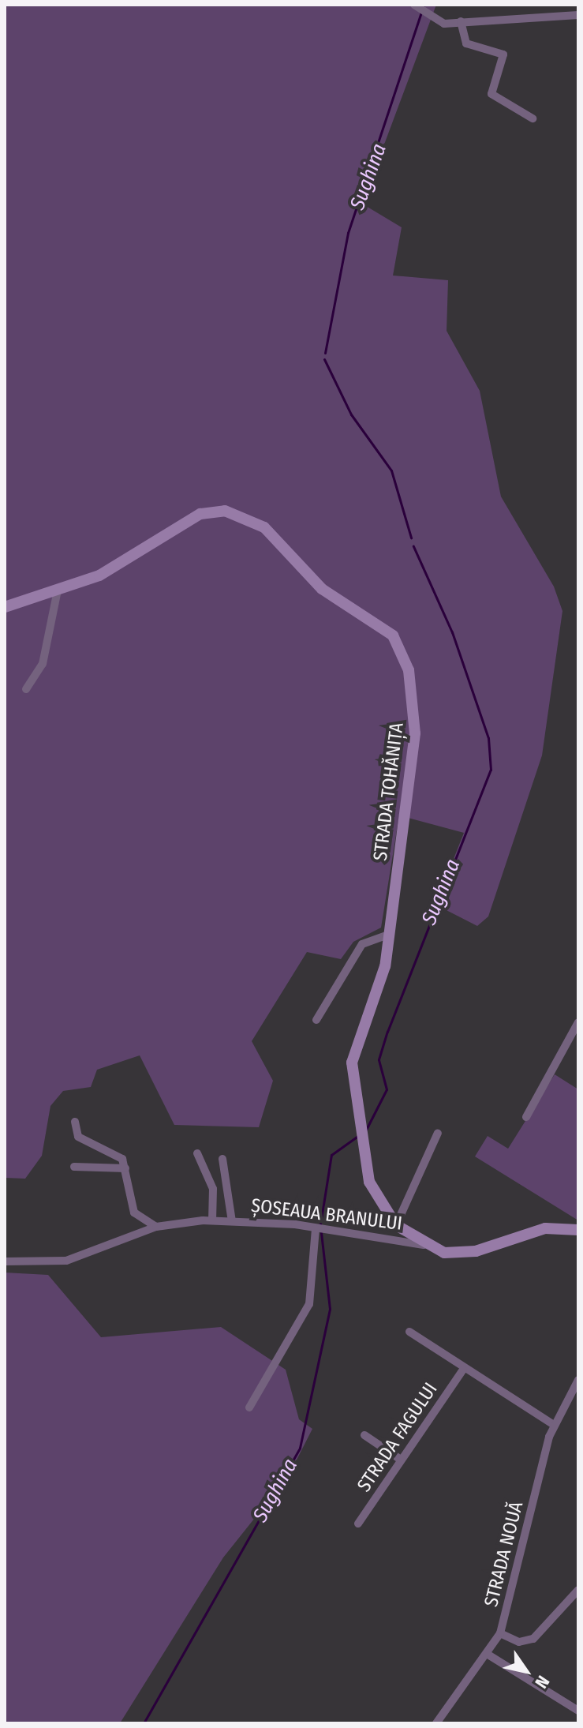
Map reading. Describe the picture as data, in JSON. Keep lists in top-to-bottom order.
{
  "streets": {
    "main road": ["STRADA TOHĂNIȚA", "ȘOSEAUA BRANULUI"],
    "street": ["STRADA FAGULUI", "STRADA NOUĂ"]
  },
  "crossings": [
    ["STRADA TOHĂNIȚA", "ȘOSEAUA BRANULUI"]
  ],
  "water": ["Sughina"],
  "north": "bottom right"
}
